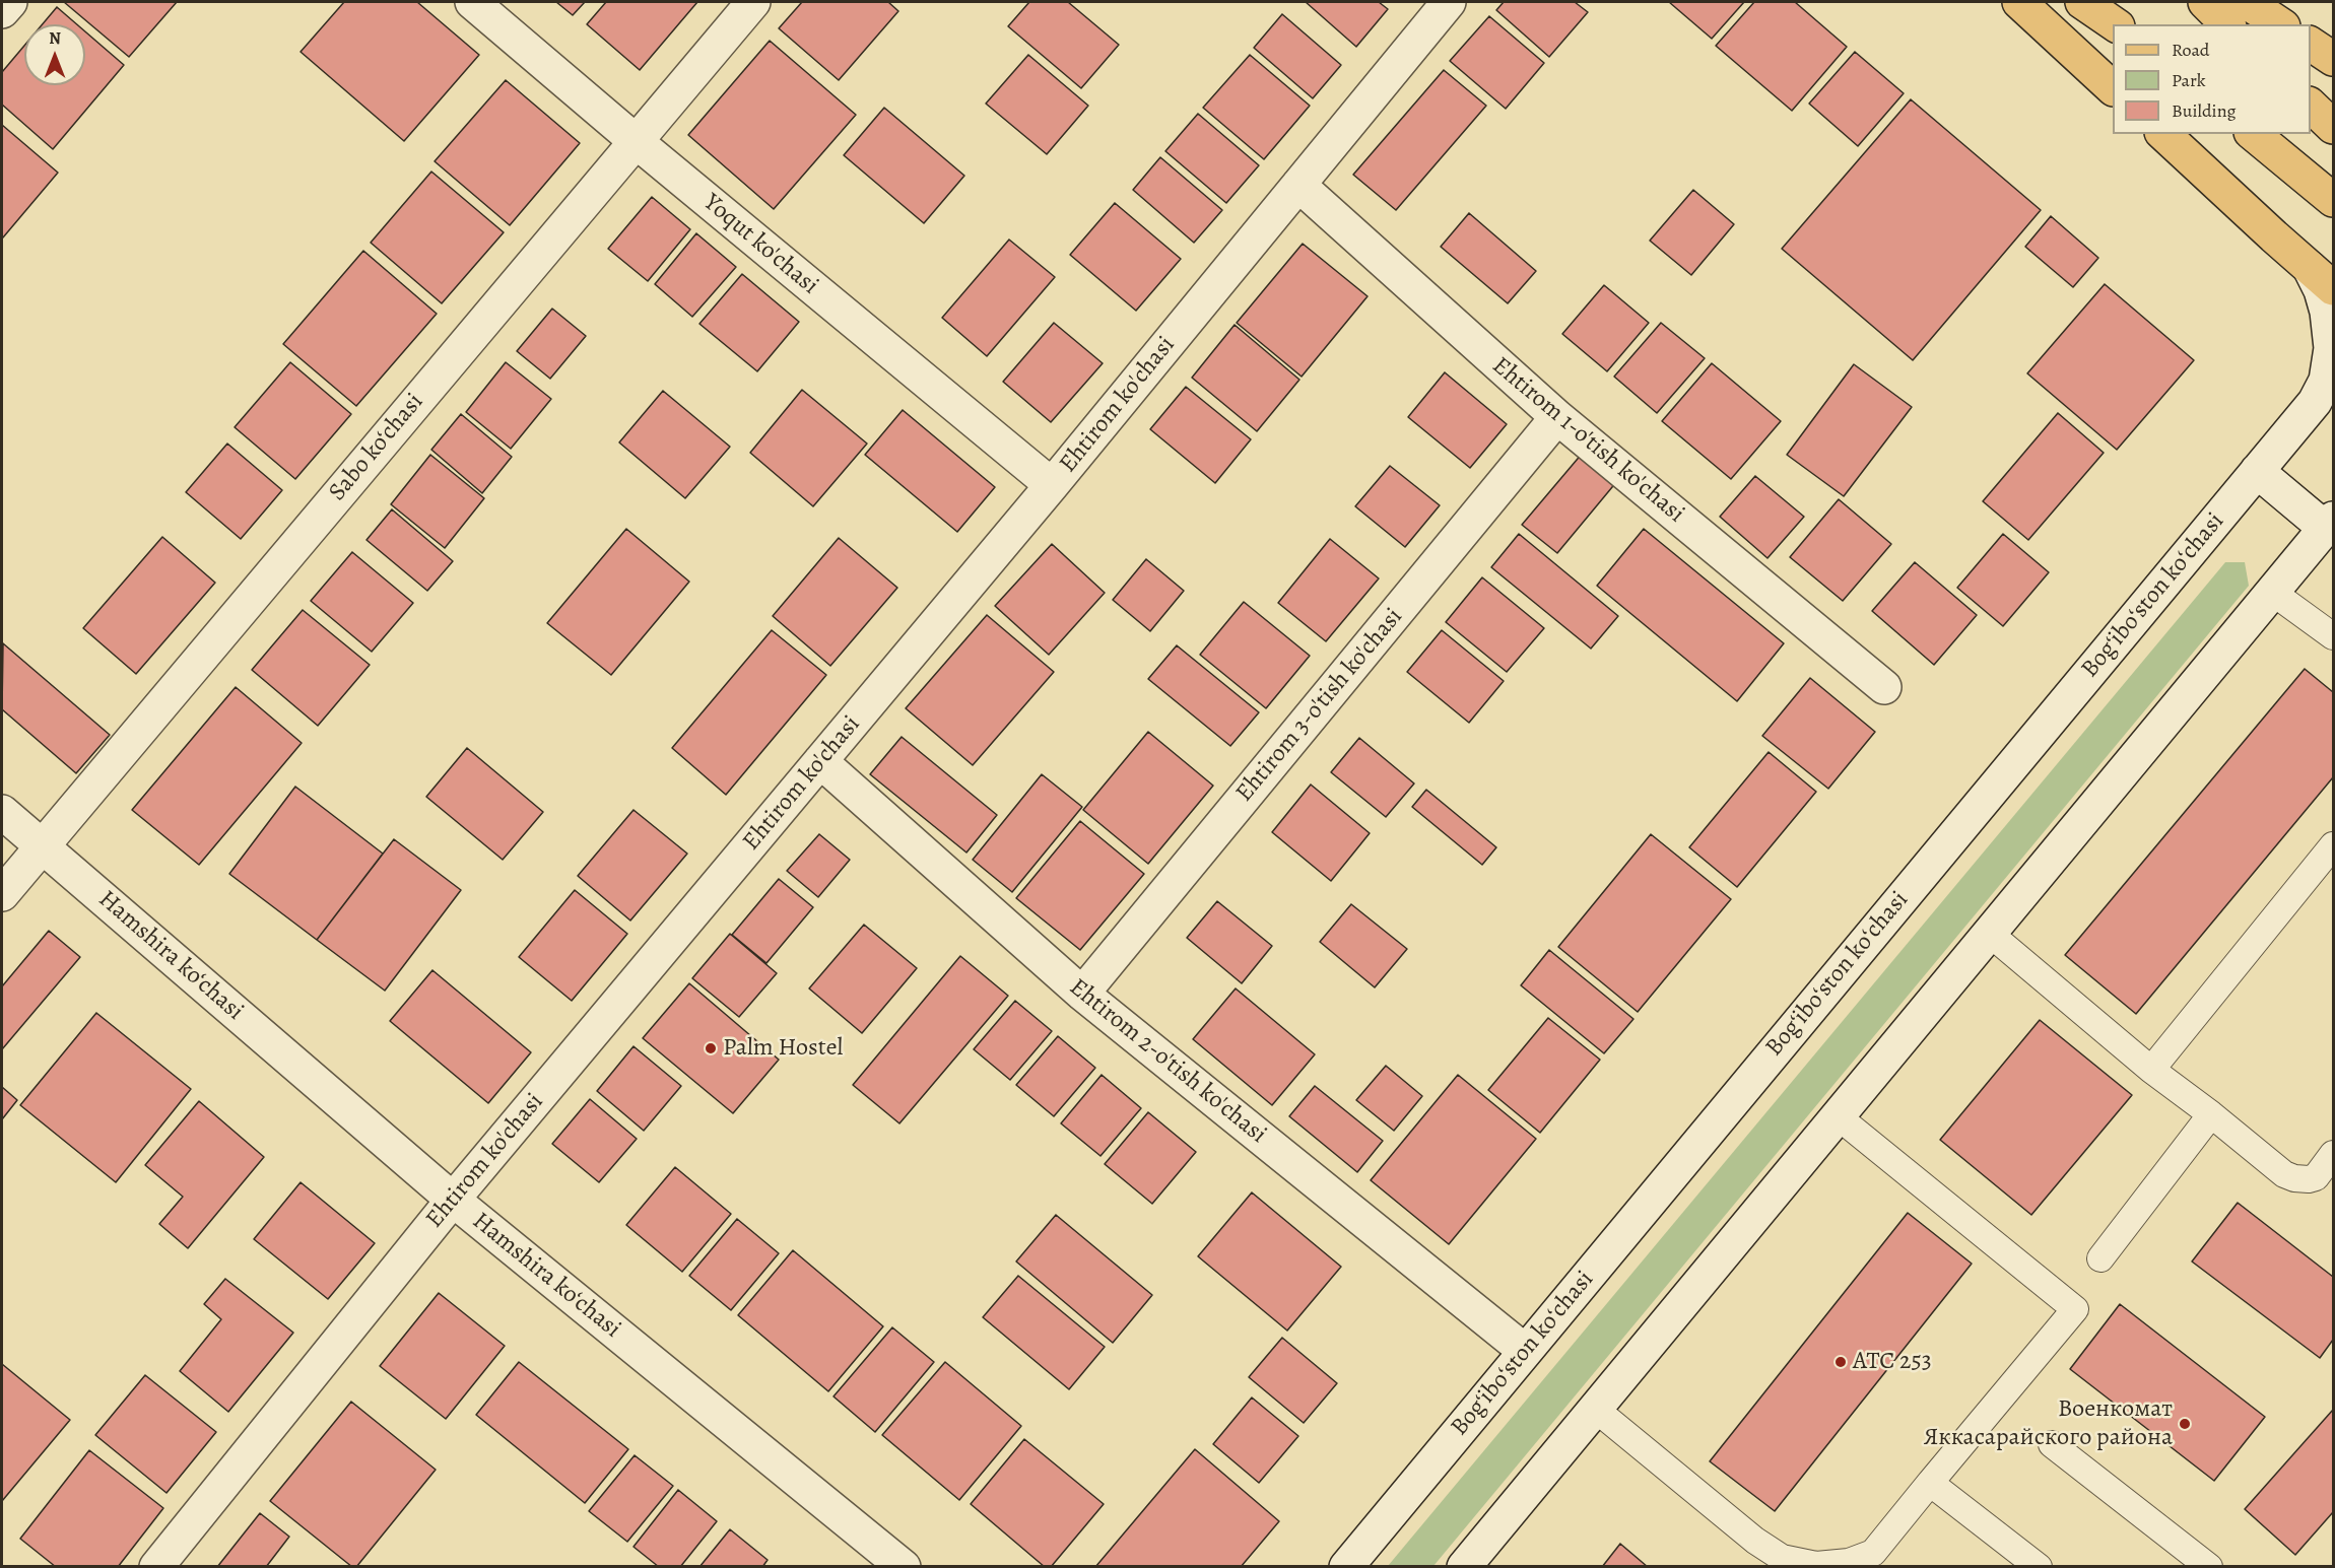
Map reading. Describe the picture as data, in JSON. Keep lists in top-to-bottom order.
{
  "streets": {
    "street": [
      "Yoqut ko'chasi",
      "Ehtirom ko'chasi",
      "Ehtirom 1-o'tish ko'chasi",
      "Sabo ko‘chasi",
      "Bogʻiboʻston koʻchasi",
      "Ehtirom 3-o'tish ko'chasi",
      "Hamshira ko‘chasi",
      "Ehtirom 2-o'tish ko'chasi"
    ]
  },
  "crossings": [
    ["Yoqut ko'chasi", "Ehtirom ko'chasi"],
    ["Yoqut ko'chasi", "Sabo ko‘chasi"],
    ["Ehtirom ko'chasi", "Ehtirom 1-o'tish ko'chasi"],
    ["Ehtirom ko'chasi", "Hamshira ko‘chasi"],
    ["Ehtirom ko'chasi", "Ehtirom 2-o'tish ko'chasi"],
    ["Ehtirom 1-o'tish ko'chasi", "Ehtirom 3-o'tish ko'chasi"],
    ["Sabo ko‘chasi", "Hamshira ko‘chasi"],
    ["Bogʻiboʻston koʻchasi", "Ehtirom 2-o'tish ko'chasi"],
    ["Ehtirom 3-o'tish ko'chasi", "Ehtirom 2-o'tish ko'chasi"]
  ],
  "places": ["Palm Hostel", "АТС 253", "Военкомат Яккасарайского района"],
  "legend": ["Road", "Park", "Building"],
  "north": "top"
}
